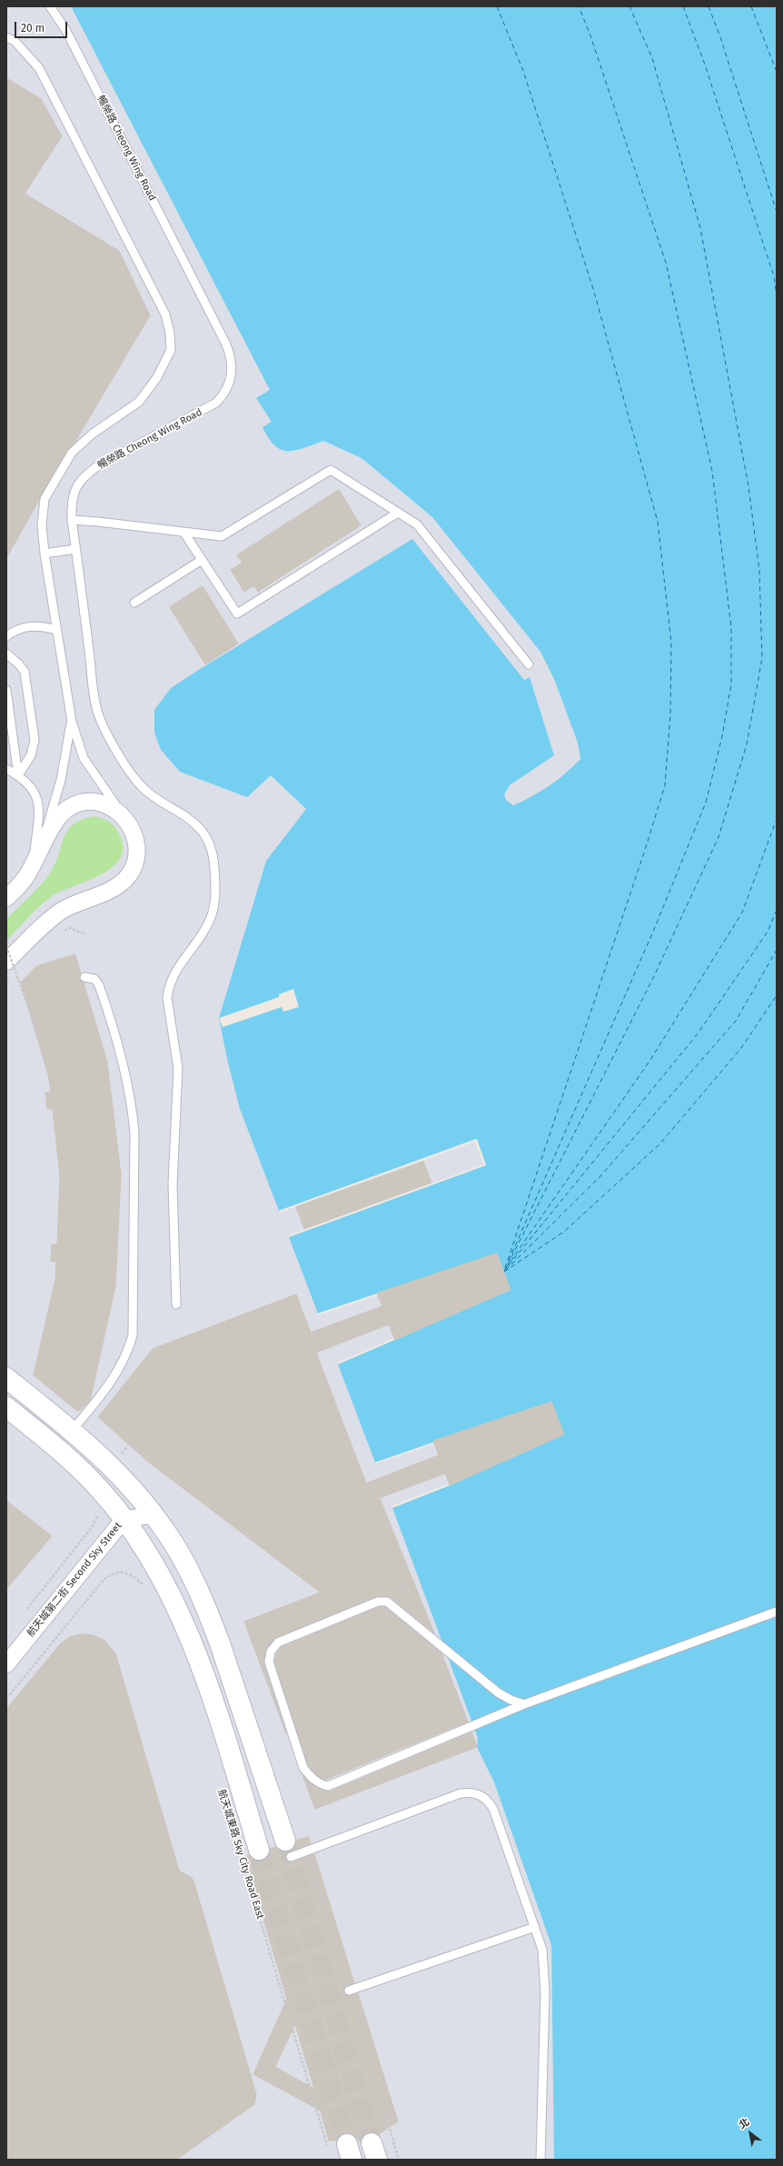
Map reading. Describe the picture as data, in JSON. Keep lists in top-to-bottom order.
{
  "streets": {
    "street": ["航天城第二街 Second Sky Street", "航天城東路 Sky City Road East"],
    "lane": ["暢榮路 Cheong Wing Road"]
  },
  "crossings": [
    ["航天城第二街 Second Sky Street", "航天城東路 Sky City Road East"]
  ],
  "scale_bar": "20 m",
  "north": "top left"
}
